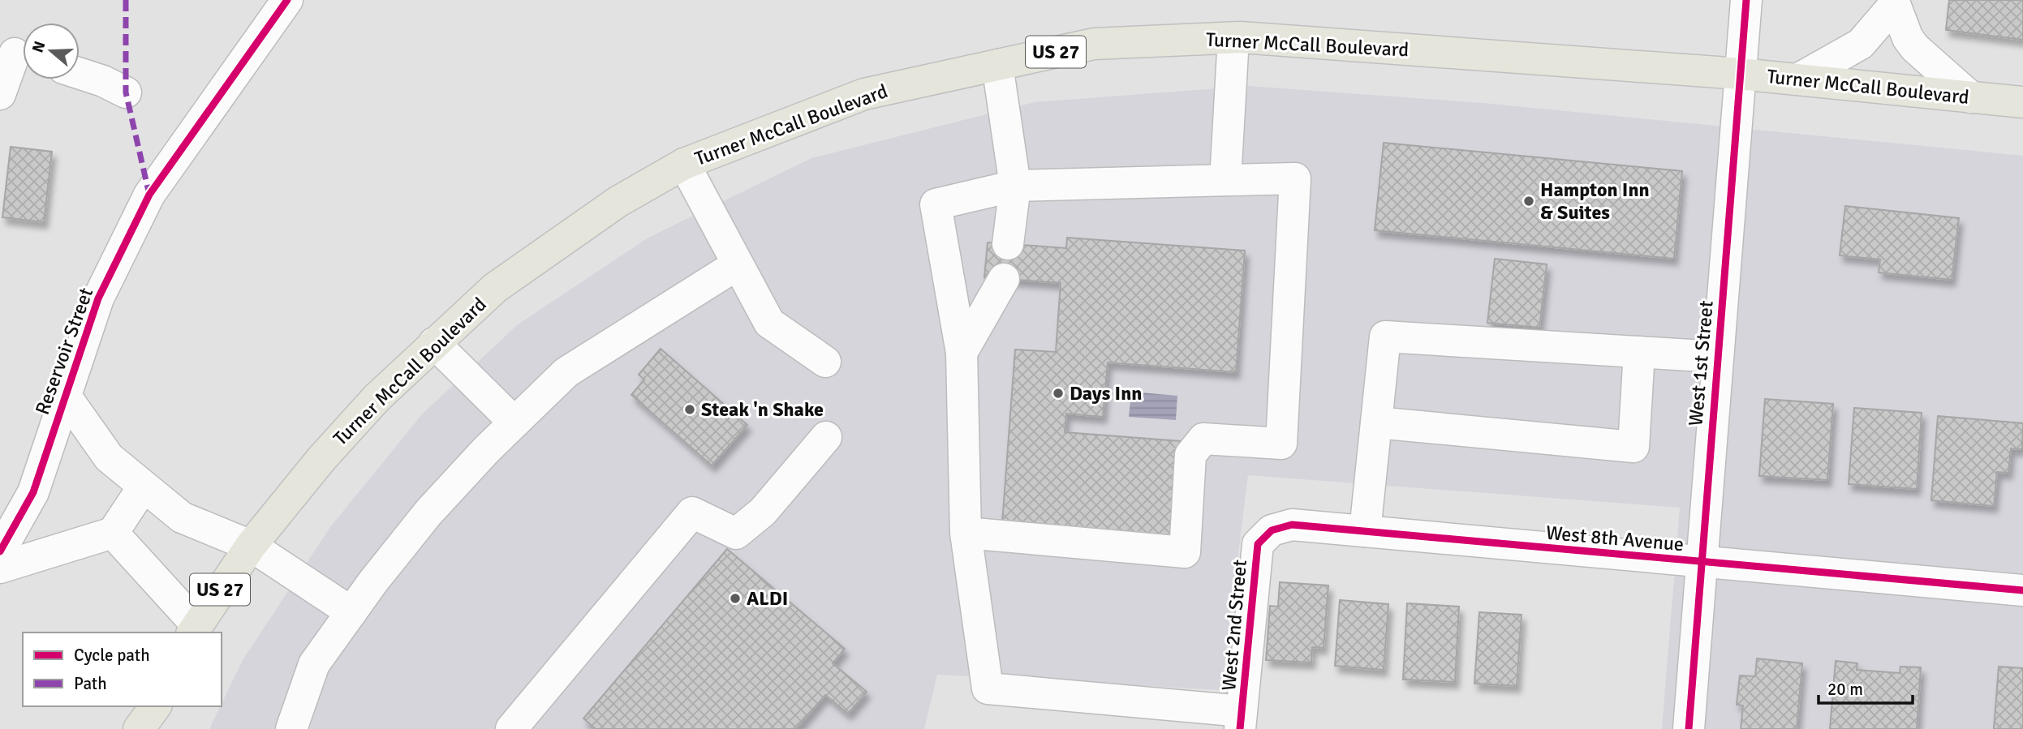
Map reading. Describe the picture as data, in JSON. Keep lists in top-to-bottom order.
{
  "streets": {
    "main road": ["Turner McCall Boulevard", "US 27"],
    "street": [
      "Reservoir Street",
      "West 1st Street",
      "West 8th Avenue",
      "West 2nd Street"
    ]
  },
  "crossings": [
    ["Turner McCall Boulevard", "West 1st Street"],
    ["West 1st Street", "West 8th Avenue"],
    ["West 8th Avenue", "West 2nd Street"]
  ],
  "places": [
    "Hampton Inn & Suites",
    "Days Inn",
    "Steak 'n Shake",
    "ALDI"
  ],
  "legend": ["Cycle path", "Path"],
  "scale_bar": "20 m",
  "north": "left"
}
